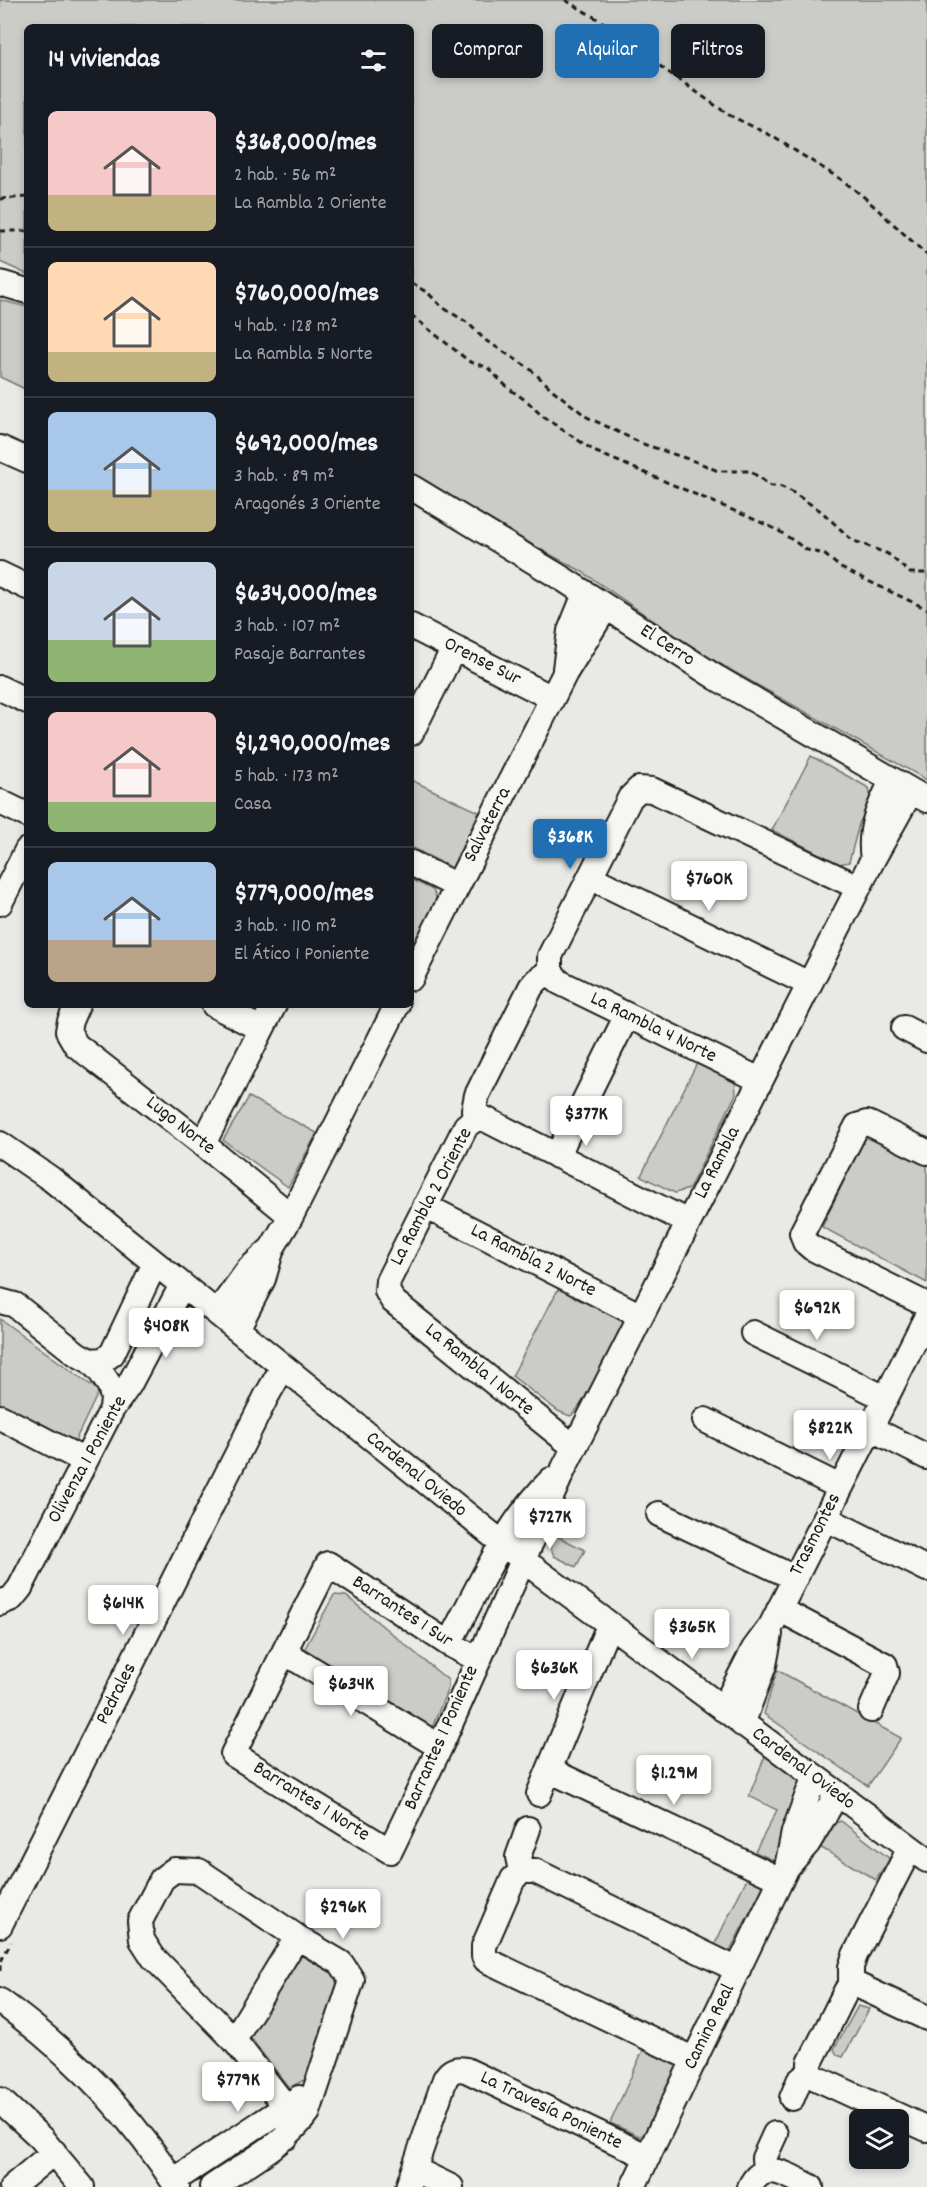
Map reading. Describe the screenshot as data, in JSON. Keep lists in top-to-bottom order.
{
  "streets": {
    "street": [
      "El Cerro",
      "Orense Sur",
      "Salvaterra",
      "La Rambla 4 Norte",
      "Lugo Norte",
      "La Rambla",
      "La Rambla 2 Oriente",
      "La Rambla 2 Norte",
      "La Rambla 1 Norte",
      "Olivenza 1 Poniente",
      "Cardenal Oviedo",
      "Trasmontes",
      "Barrantes 1 Sur",
      "Pedrales",
      "Barrantes 1 Poniente",
      "Barrantes 1 Norte",
      "Camino Real",
      "La Travesía Poniente"
    ]
  },
  "crossings": [
    ["El Cerro", "Salvaterra"],
    ["El Cerro", "La Rambla"],
    ["Orense Sur", "Salvaterra"],
    ["La Rambla 4 Norte", "La Rambla"],
    ["La Rambla 4 Norte", "La Rambla 2 Oriente"],
    ["La Rambla", "La Rambla 2 Norte"],
    ["La Rambla", "La Rambla 1 Norte"],
    ["La Rambla", "Cardenal Oviedo"],
    ["La Rambla", "Barrantes 1 Poniente"],
    ["La Rambla 2 Oriente", "La Rambla 2 Norte"],
    ["La Rambla 2 Oriente", "La Rambla 1 Norte"],
    ["Olivenza 1 Poniente", "Cardenal Oviedo"],
    ["Cardenal Oviedo", "Trasmontes"],
    ["Cardenal Oviedo", "Pedrales"],
    ["Cardenal Oviedo", "Barrantes 1 Poniente"],
    ["Cardenal Oviedo", "Camino Real"],
    ["Barrantes 1 Sur", "Barrantes 1 Poniente"],
    ["Barrantes 1 Sur", "Barrantes 1 Norte"],
    ["Barrantes 1 Poniente", "Barrantes 1 Norte"],
    ["Camino Real", "La Travesía Poniente"]
  ],
  "page": {
    "chip": ["Comprar", "Alquilar", "Filtros"],
    "heading": "14 viviendas",
    "list": [
      {
        "name": "$368,000/mes",
        "note": "2 hab. · 56 m² · La Rambla 2 Oriente"
      },
      {
        "name": "$760,000/mes",
        "note": "4 hab. · 128 m² · La Rambla 5 Norte"
      },
      {
        "name": "$692,000/mes",
        "note": "3 hab. · 89 m² · Aragonés 3 Oriente"
      },
      {
        "name": "$634,000/mes",
        "note": "3 hab. · 107 m² · Pasaje Barrantes"
      },
      {
        "name": "$1,290,000/mes",
        "note": "5 hab. · 173 m² · Casa"
      },
      {
        "name": "$779,000/mes",
        "note": "3 hab. · 110 m² · El Ático 1 Poniente"
      }
    ],
    "price": [
      "$368K",
      "$760K",
      "$377K",
      "$692K",
      "$408K",
      "$822K",
      "$727K",
      "$614K",
      "$365K",
      "$636K",
      "$634K",
      "$1.29M",
      "$296K",
      "$779K"
    ]
  }
}
